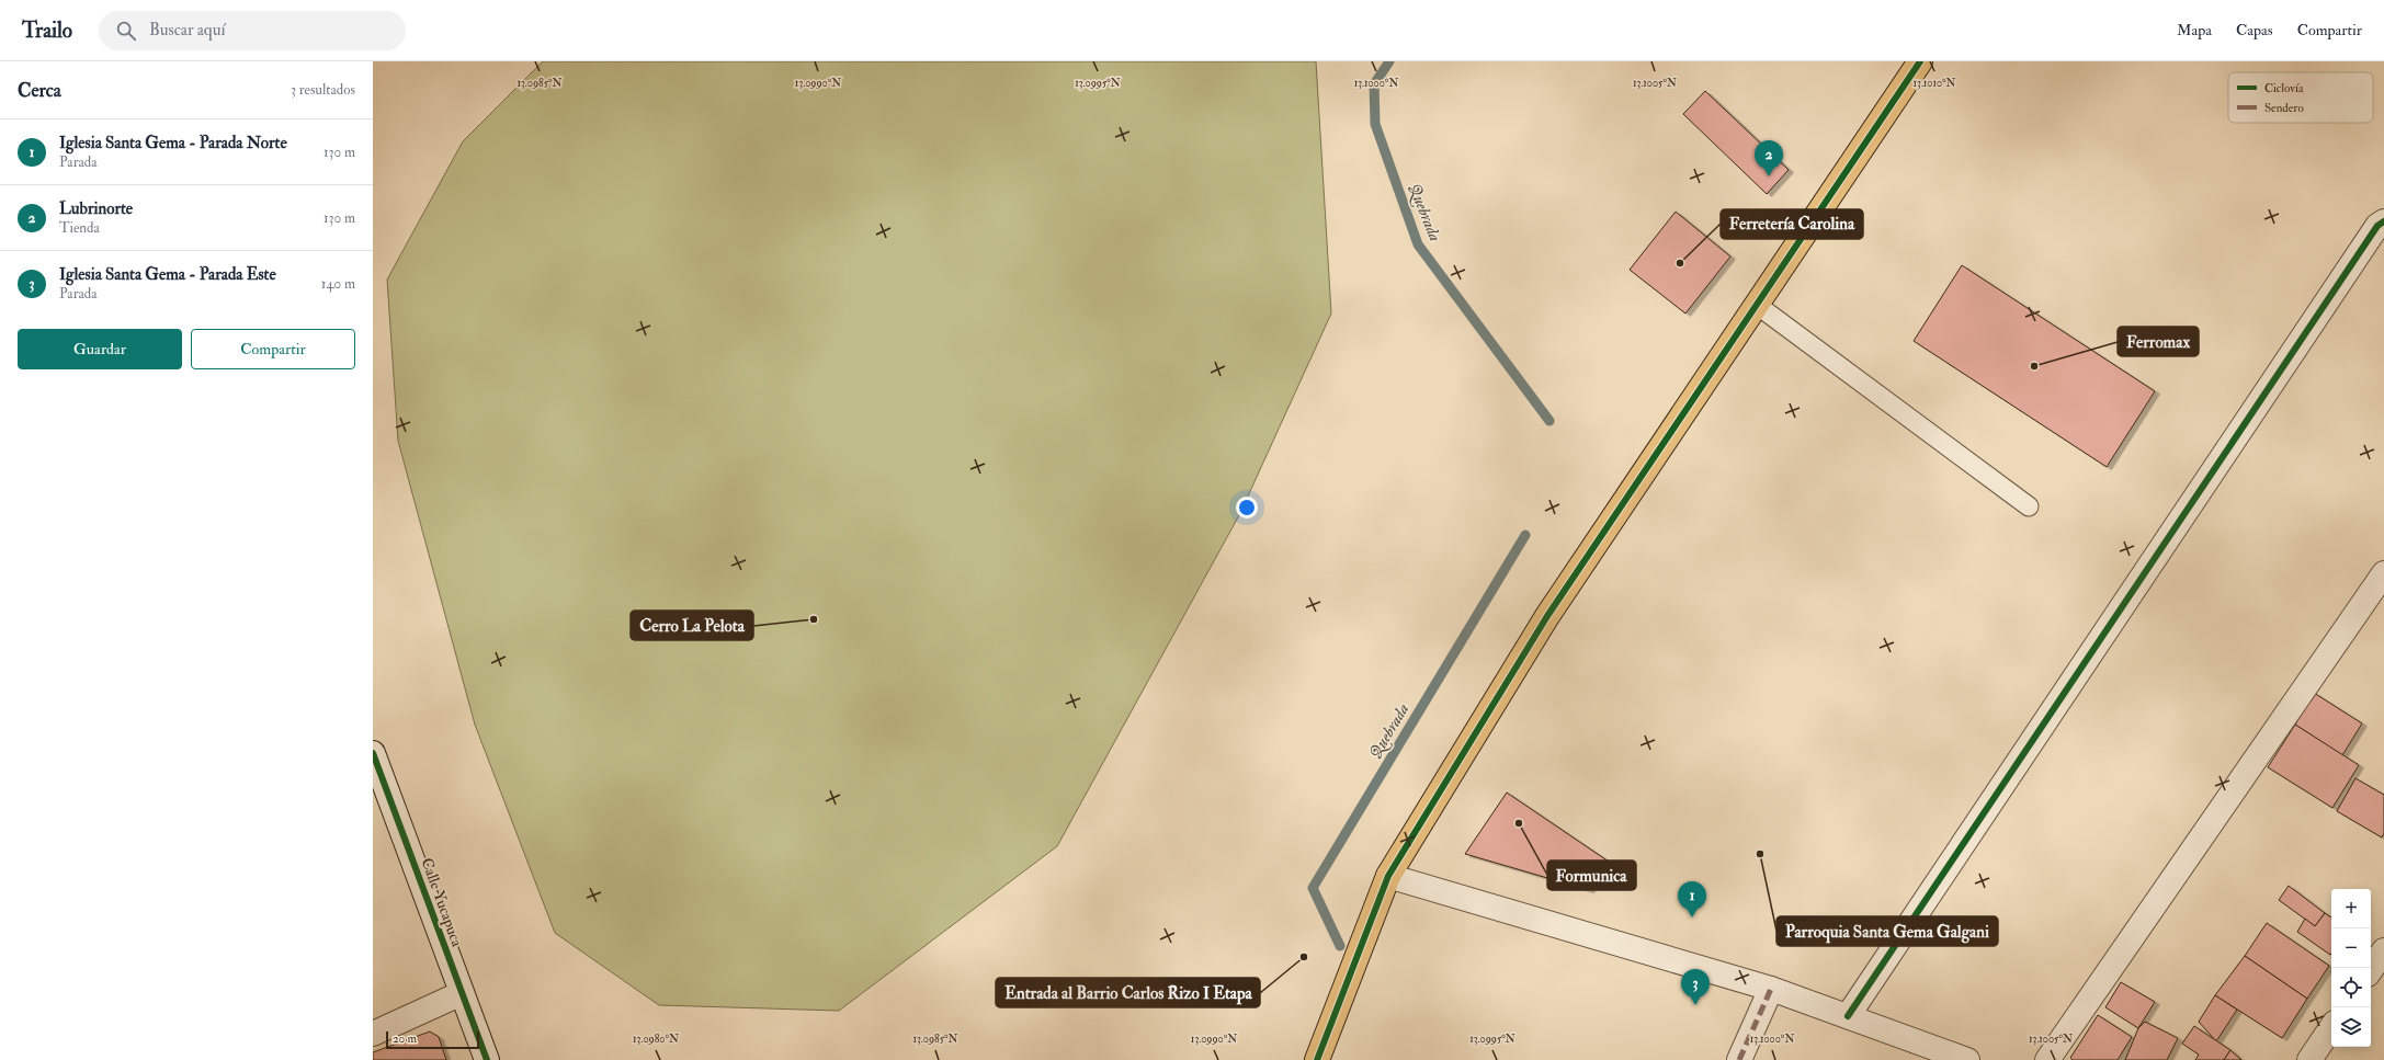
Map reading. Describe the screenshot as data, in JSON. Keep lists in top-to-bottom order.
{
  "streets": {
    "street": ["Calle Yucapuca"]
  },
  "water": ["Quebrada"],
  "places": [
    "Ferretería Carolina",
    "Ferromax",
    "Cerro La Pelota",
    "Formunica",
    "Parroquia Santa Gema Galgani",
    "Entrada al Barrio Carlos Rizo I Etapa"
  ],
  "legend": ["Ciclovía", "Sendero"],
  "scale_bar": "20 m",
  "page": {
    "header": "Trailo",
    "search": "Buscar aquí",
    "nav": ["Mapa", "Capas", "Compartir"],
    "heading": ["Cerca", "3 resultados"],
    "list": [
      {
        "mark": "1",
        "name": "Iglesia Santa Gema - Parada Norte",
        "note": "Parada",
        "value": "130 m"
      },
      {
        "mark": "2",
        "name": "Lubrinorte",
        "note": "Tienda",
        "value": "130 m"
      },
      {
        "mark": "3",
        "name": "Iglesia Santa Gema - Parada Este",
        "note": "Parada",
        "value": "140 m"
      }
    ],
    "pins": ["2", "1", "3"],
    "buttons": ["Guardar", "Compartir"],
    "map_buttons": ["+", "−"],
    "scale": "20 m"
  },
  "coordinates": [
    "13.0985°N",
    "13.0990°N",
    "13.0995°N",
    "13.1000°N",
    "13.1005°N",
    "13.1010°N",
    "13.0980°N"
  ]
}
